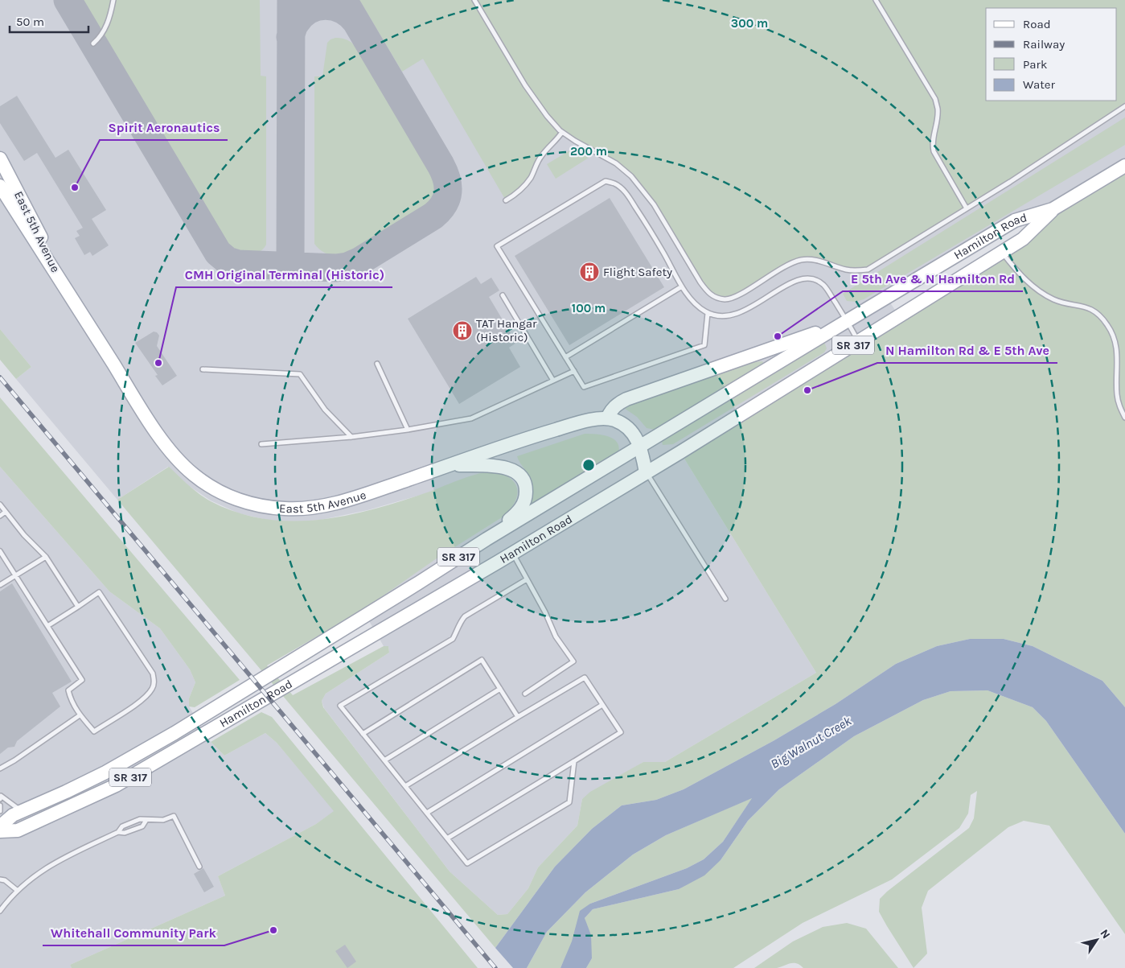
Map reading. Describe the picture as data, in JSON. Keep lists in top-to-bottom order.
{
  "streets": {
    "main road": ["East 5th Avenue", "Hamilton Road", "SR 317"]
  },
  "water": ["Big Walnut Creek"],
  "places": {
    "other": [
      "Spirit Aeronautics",
      "E 5th Ave & N Hamilton Rd",
      "CMH Original Terminal (Historic)",
      "N Hamilton Rd & E 5th Ave",
      "Whitehall Community Park"
    ],
    "building": ["Flight Safety", "TAT Hangar (Historic)"]
  },
  "legend": [
    "Road",
    "Railway",
    "Park",
    "Water"
  ],
  "scale_bar": "50 m",
  "north": "top right",
  "rings": ["300 m", "200 m", "100 m"]
}
